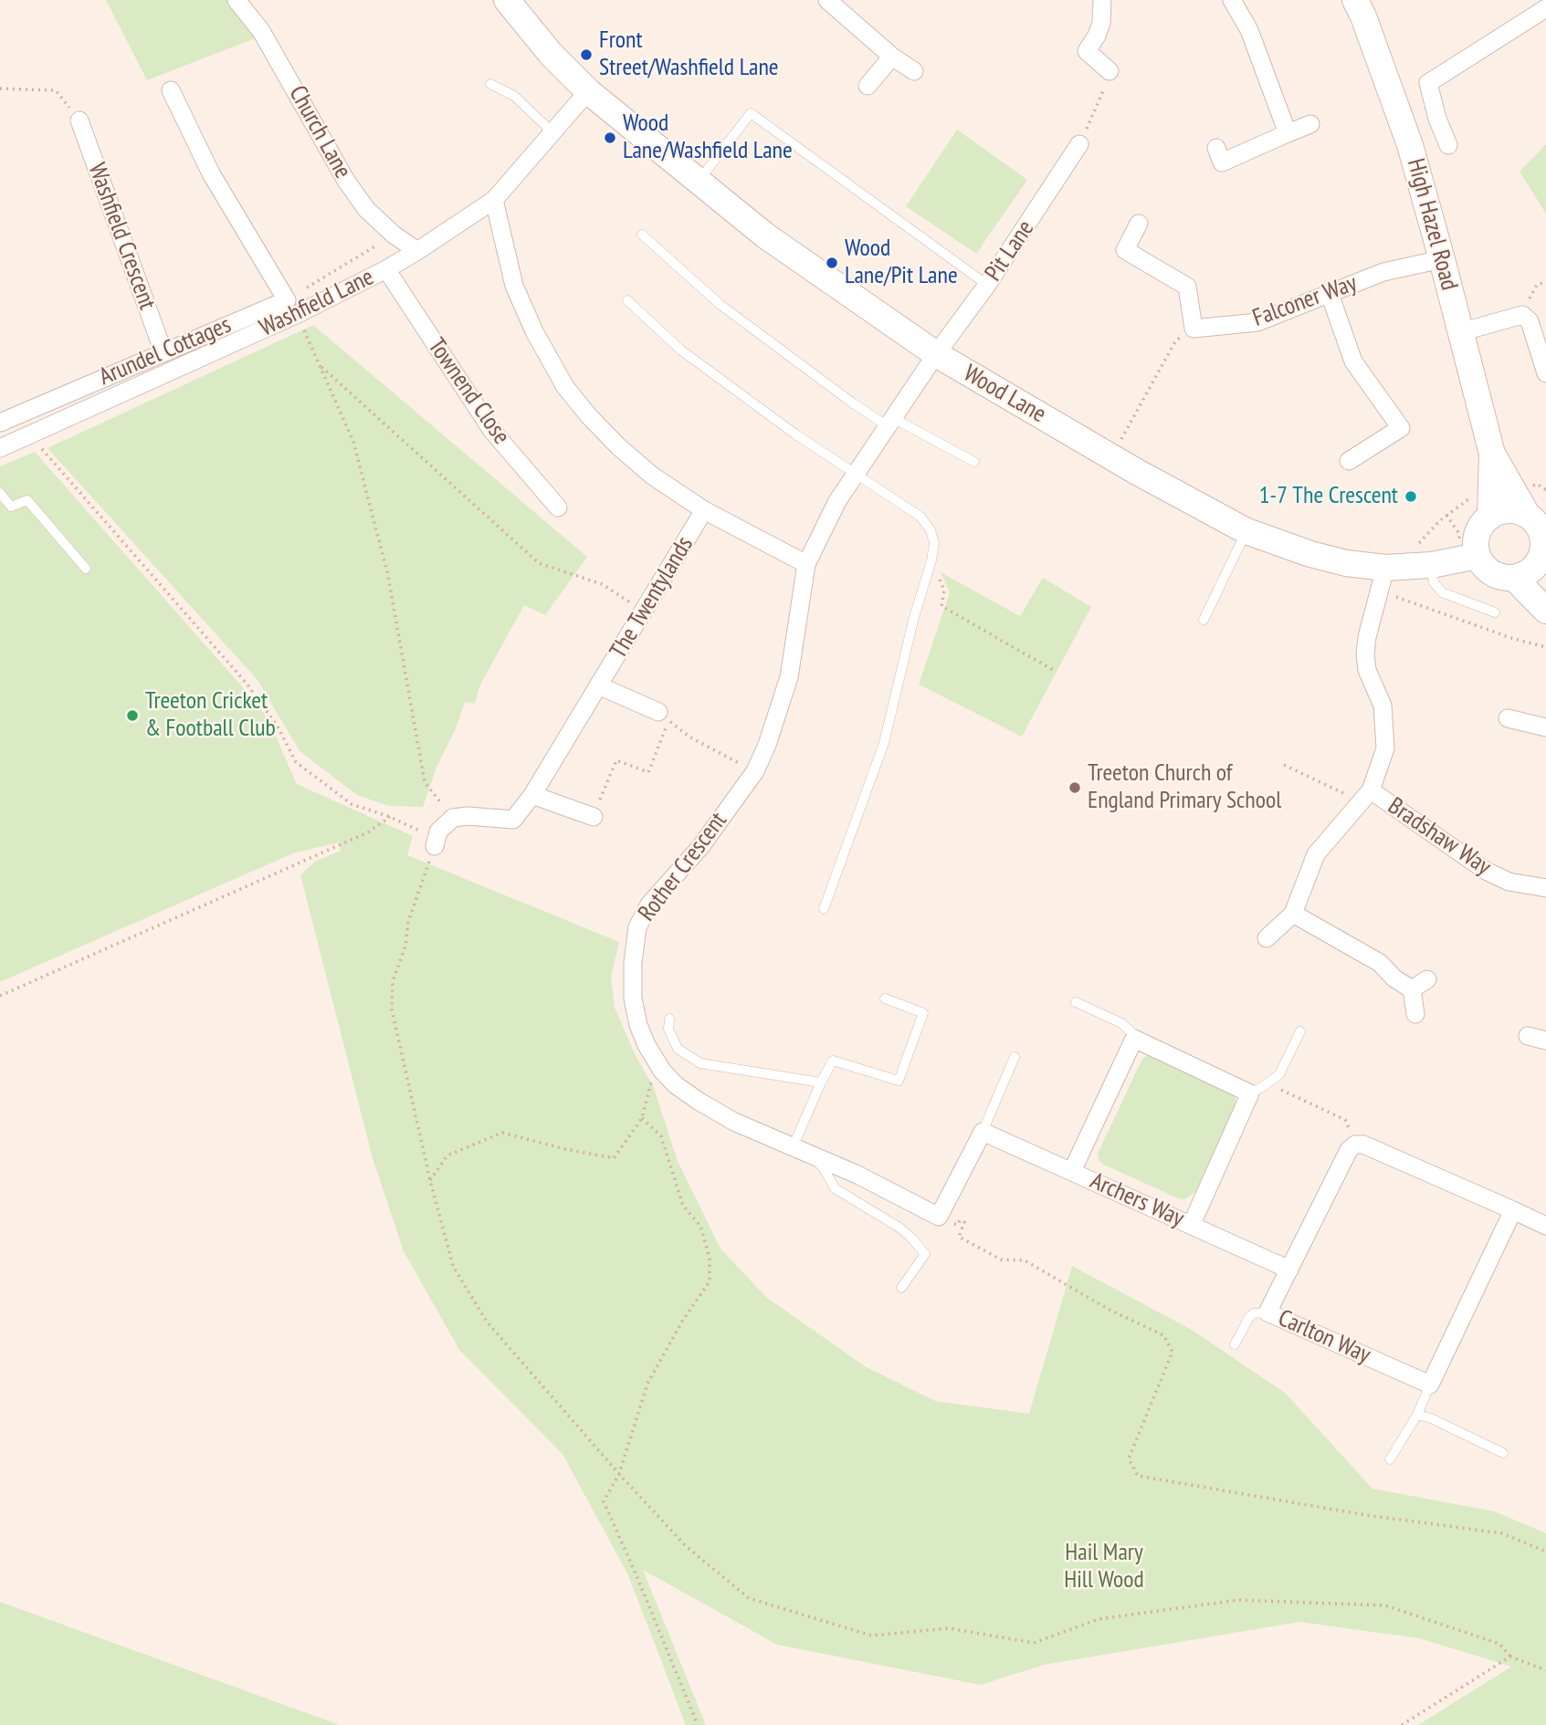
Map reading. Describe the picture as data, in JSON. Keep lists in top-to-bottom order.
{
  "streets": {
    "street": [
      "Church Lane",
      "High Hazel Road",
      "Washfield Crescent",
      "Pit Lane",
      "Falconer Way",
      "Washfield Lane",
      "Arundel Cottages",
      "Townend Close",
      "Wood Lane",
      "The Twentylands",
      "Bradshaw Way",
      "Rother Crescent",
      "Archers Way",
      "Carlton Way"
    ]
  },
  "crossings": [
    ["Church Lane", "Washfield Lane"],
    ["High Hazel Road", "Falconer Way"],
    ["High Hazel Road", "Wood Lane"],
    ["Washfield Crescent", "Arundel Cottages"],
    ["Pit Lane", "Wood Lane"],
    ["Pit Lane", "Rother Crescent"],
    ["Washfield Lane", "Townend Close"],
    ["Washfield Lane", "Wood Lane"],
    ["Wood Lane", "Rother Crescent"],
    ["Archers Way", "Carlton Way"]
  ],
  "parks": ["Hail Mary Hill Wood"],
  "places": [
    "Front Street/Washfield Lane",
    "Wood Lane/Washfield Lane",
    "Wood Lane/Pit Lane",
    "1-7 The Crescent",
    "Treeton Cricket & Football Club",
    "Treeton Church of England Primary School"
  ]
}
